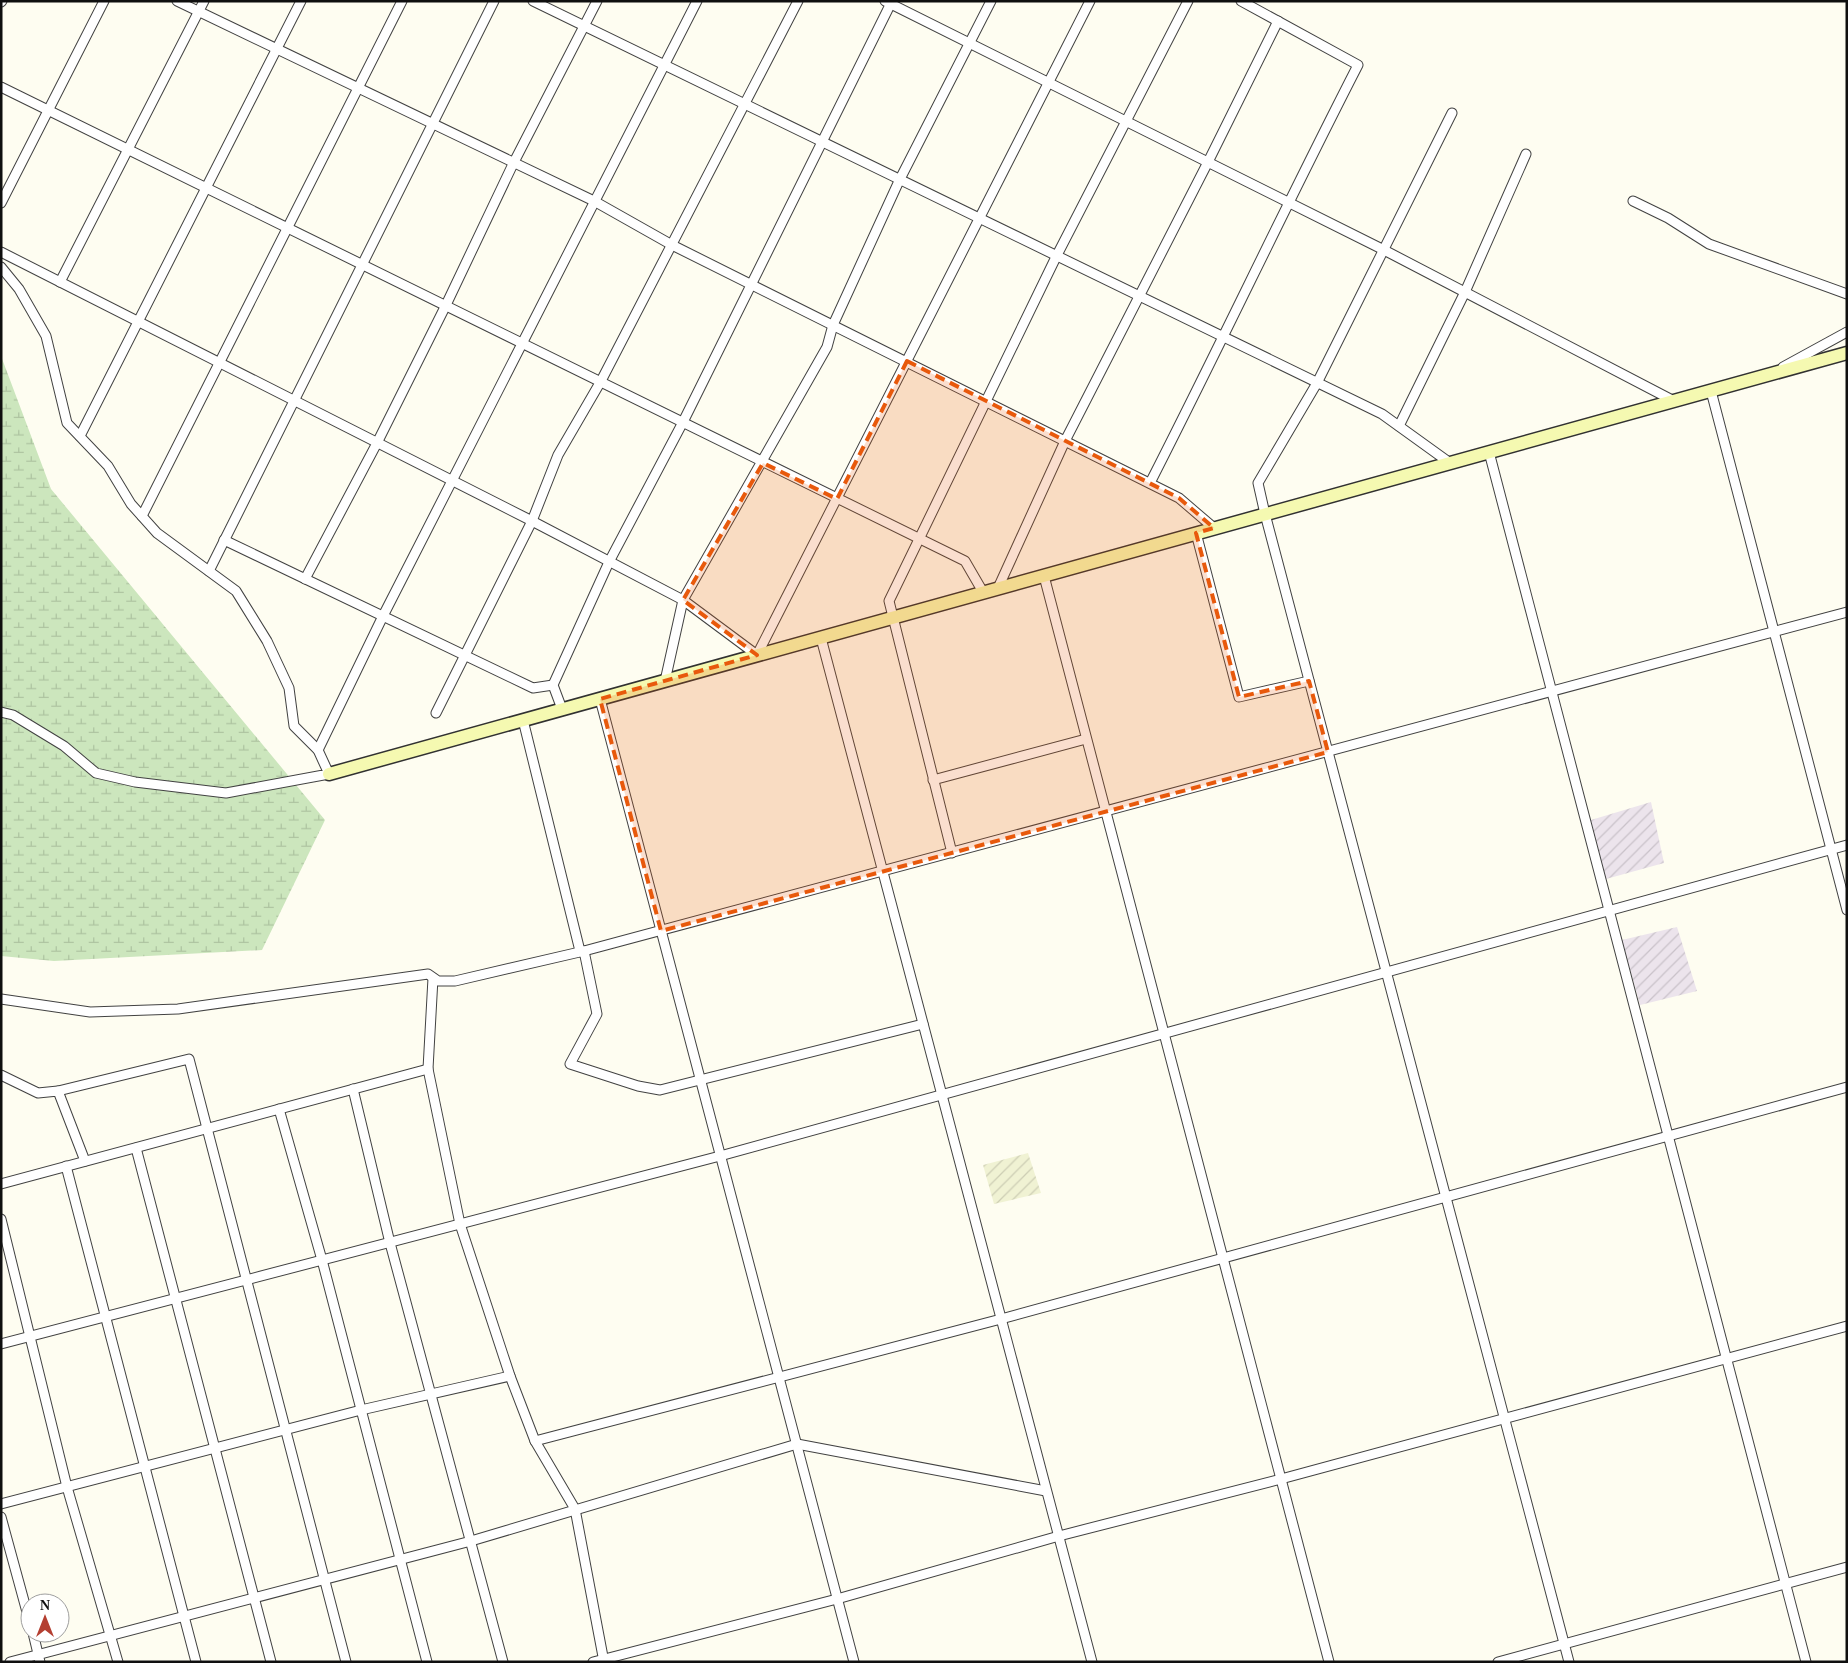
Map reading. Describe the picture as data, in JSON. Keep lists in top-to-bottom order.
{
  "north": "top"
}
